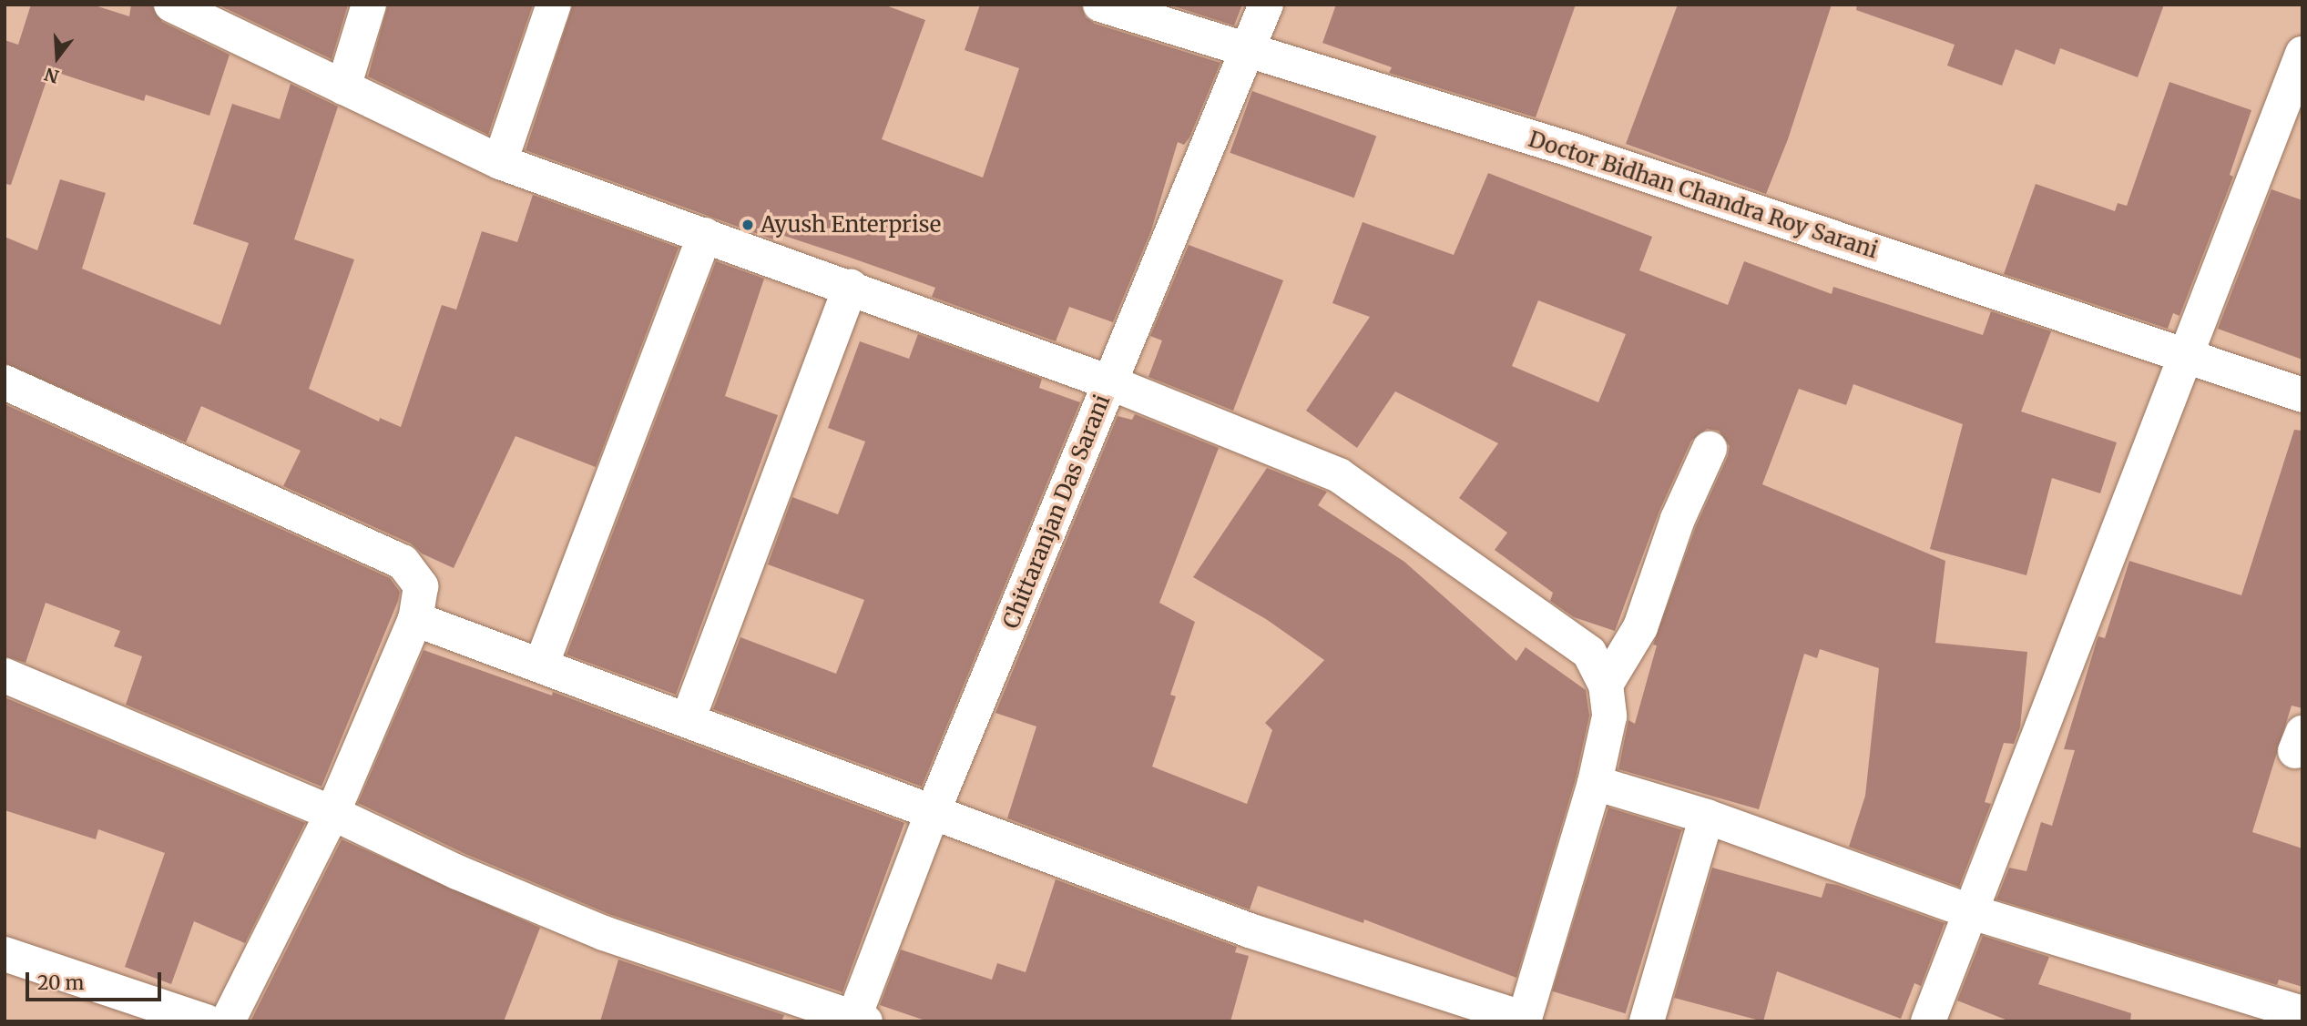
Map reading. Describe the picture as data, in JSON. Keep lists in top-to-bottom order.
{
  "streets": {
    "street": ["Doctor Bidhan Chandra Roy Sarani", "Chittaranjan Das Sarani"]
  },
  "crossings": [
    ["Doctor Bidhan Chandra Roy Sarani", "Chittaranjan Das Sarani"]
  ],
  "places": ["Ayush Enterprise"],
  "scale_bar": "20 m",
  "north": "bottom"
}
